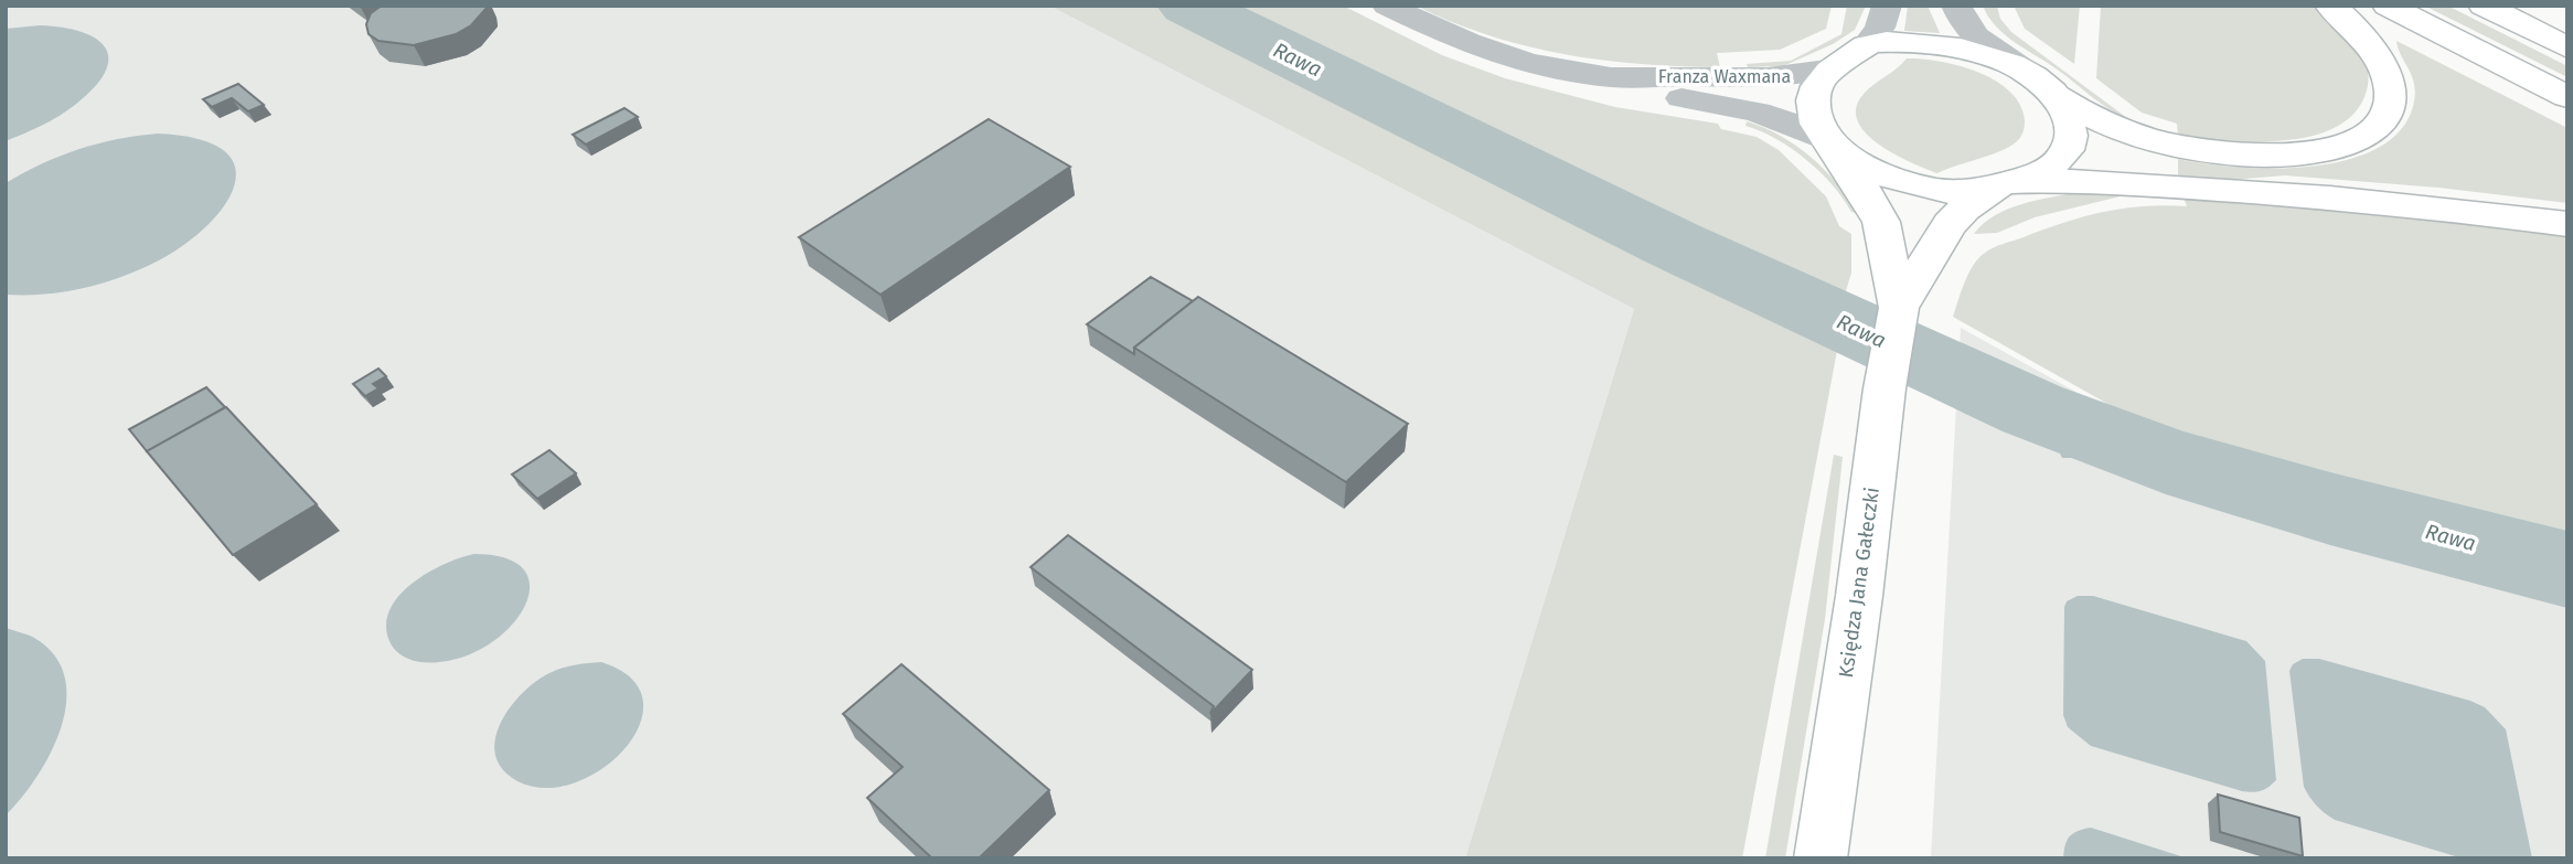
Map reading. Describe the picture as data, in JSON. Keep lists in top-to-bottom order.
{
  "streets": {
    "main road": ["Księdza Jana Gałeczki"],
    "street": ["Franza Waxmana"]
  },
  "crossings": [
    ["Franza Waxmana", "Księdza Jana Gałeczki"]
  ],
  "water": ["Rawa"]
}
